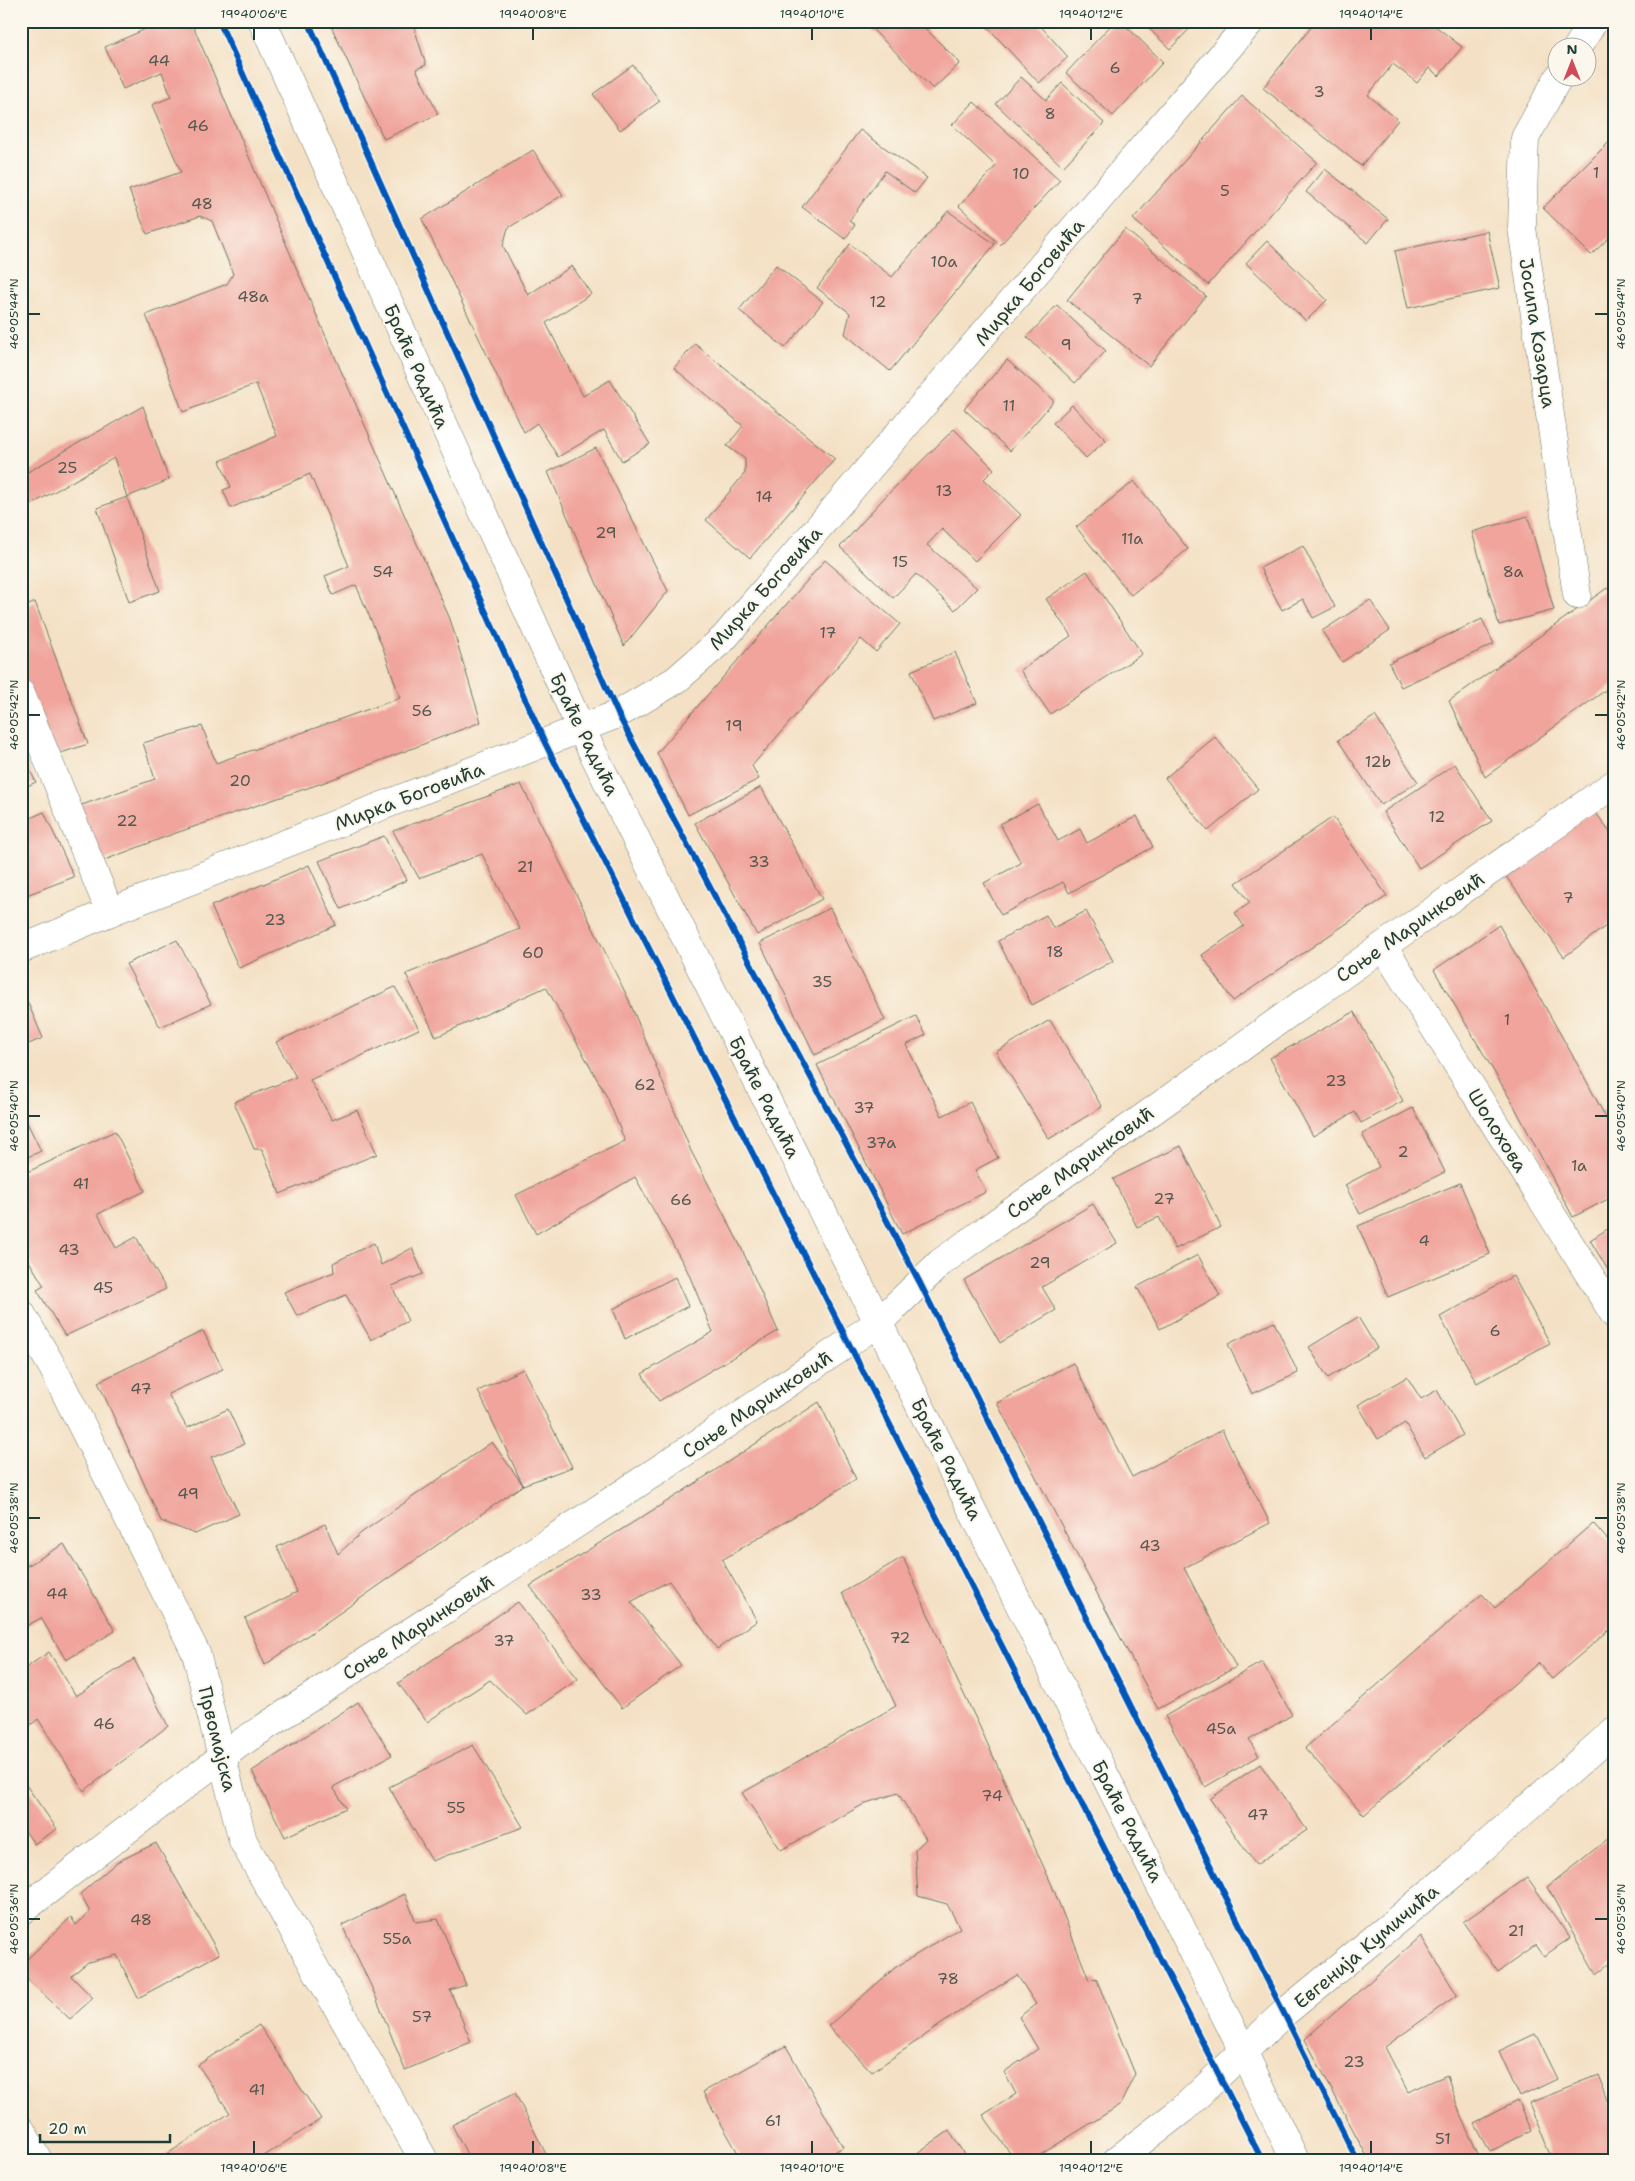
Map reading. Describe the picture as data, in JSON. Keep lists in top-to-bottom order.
{
  "streets": {
    "street": [
      "Мирка Боговића",
      "Јосипа Козарца",
      "Браће Радића",
      "Соње Маринковић",
      "Шолохова",
      "Првомајска",
      "Евгенија Кумичића"
    ]
  },
  "crossings": [
    ["Мирка Боговића", "Браће Радића"],
    ["Браће Радића", "Соње Маринковић"],
    ["Браће Радића", "Евгенија Кумичића"],
    ["Соње Маринковић", "Шолохова"],
    ["Соње Маринковић", "Првомајска"]
  ],
  "house_numbers": [
    "44",
    "6",
    "3",
    "8",
    "46",
    "1",
    "10",
    "5",
    "48",
    "10a",
    "48a",
    "7",
    "12",
    "9",
    "11",
    "25",
    "13",
    "14",
    "29",
    "11a",
    "15",
    "54",
    "8a",
    "17",
    "56",
    "19",
    "12b",
    "20",
    "12",
    "22",
    "33",
    "21",
    "7",
    "23",
    "18",
    "60",
    "35",
    "1",
    "23",
    "62",
    "37",
    "37a",
    "2",
    "1a",
    "41",
    "27",
    "66",
    "4",
    "43",
    "29",
    "45",
    "6",
    "47",
    "49",
    "43",
    "44",
    "33",
    "72",
    "37",
    "46",
    "45a",
    "74",
    "55",
    "47",
    "48",
    "21",
    "55a",
    "78",
    "57",
    "23",
    "41",
    "61",
    "51"
  ],
  "scale_bar": "20 m",
  "north": "top",
  "coordinates": [
    "19°40'06\"E",
    "19°40'08\"E",
    "19°40'10\"E",
    "19°40'12\"E",
    "19°40'14\"E",
    "46°05'44\"N",
    "46°05'42\"N",
    "46°05'40\"N",
    "46°05'38\"N",
    "46°05'36\"N"
  ]
}
